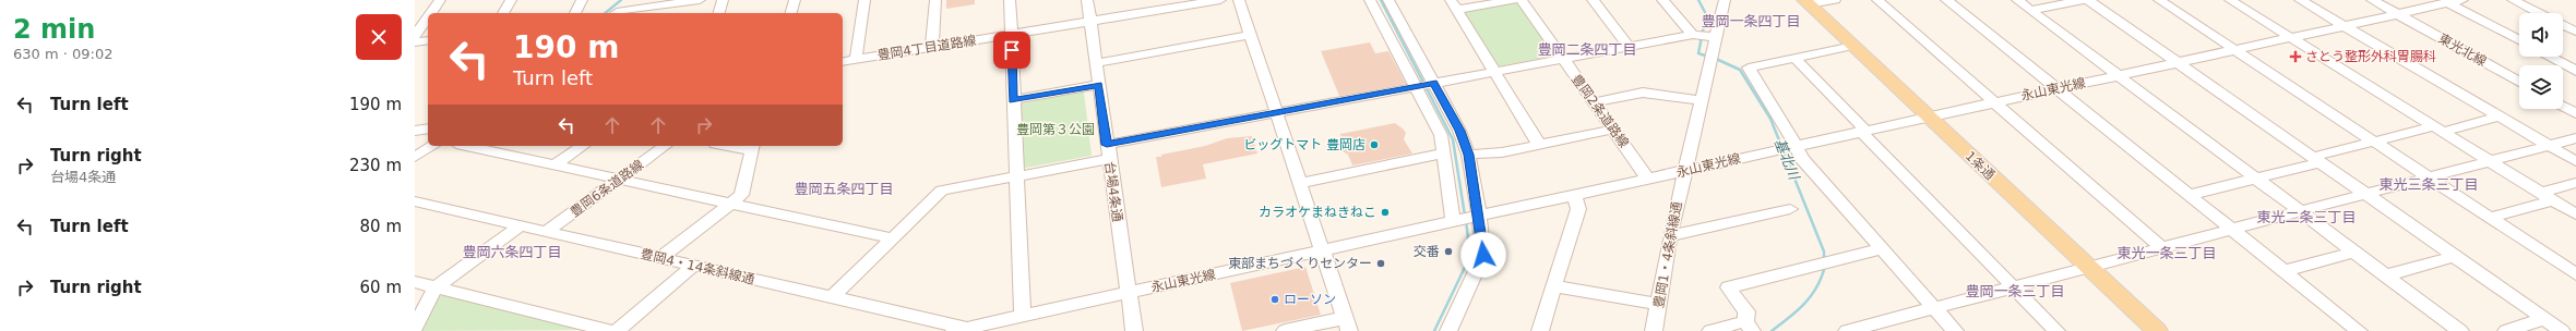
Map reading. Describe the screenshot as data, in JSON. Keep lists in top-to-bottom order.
{
  "streets": {
    "main road": ["1条通"],
    "street": [
      "豊岡4丁目道路線",
      "東光北線",
      "永山東光線",
      "豊岡2条道路線",
      "豊岡6条道路線",
      "台場4条通",
      "豊岡1・4条斜線通",
      "豊岡4・14条斜線通"
    ]
  },
  "crossings": [
    ["豊岡4丁目道路線", "台場4条通"],
    ["東光北線", "永山東光線"],
    ["永山東光線", "豊岡2条道路線"],
    ["永山東光線", "1条通"],
    ["永山東光線", "台場4条通"],
    ["永山東光線", "豊岡1・4条斜線通"],
    ["永山東光線", "豊岡4・14条斜線通"],
    ["豊岡6条道路線", "豊岡4・14条斜線通"]
  ],
  "districts": [
    "豊岡一条四丁目",
    "豊岡二条四丁目",
    "東光三条三丁目",
    "豊岡五条四丁目",
    "東光二条三丁目",
    "豊岡六条四丁目",
    "東光一条三丁目",
    "豊岡一条三丁目"
  ],
  "water": ["基北川"],
  "parks": ["豊岡第３公園"],
  "places": {
    "health": ["さとう整形外科胃腸科"],
    "other": [
      "ビッグトマト 豊岡店",
      "カラオケまねきねこ",
      "交番",
      "東部まちづくりセンター",
      "ローソン"
    ]
  },
  "page": {
    "heading": ["2 min", "630 m · 09:02"],
    "turn": ["190 m", "Turn left"],
    "list": [
      {
        "name": "Turn left",
        "value": "190 m"
      },
      {
        "name": "Turn right",
        "note": "台場4条通",
        "value": "230 m"
      },
      {
        "name": "Turn left",
        "value": "80 m"
      },
      {
        "name": "Turn right",
        "value": "60 m"
      }
    ]
  }
}
